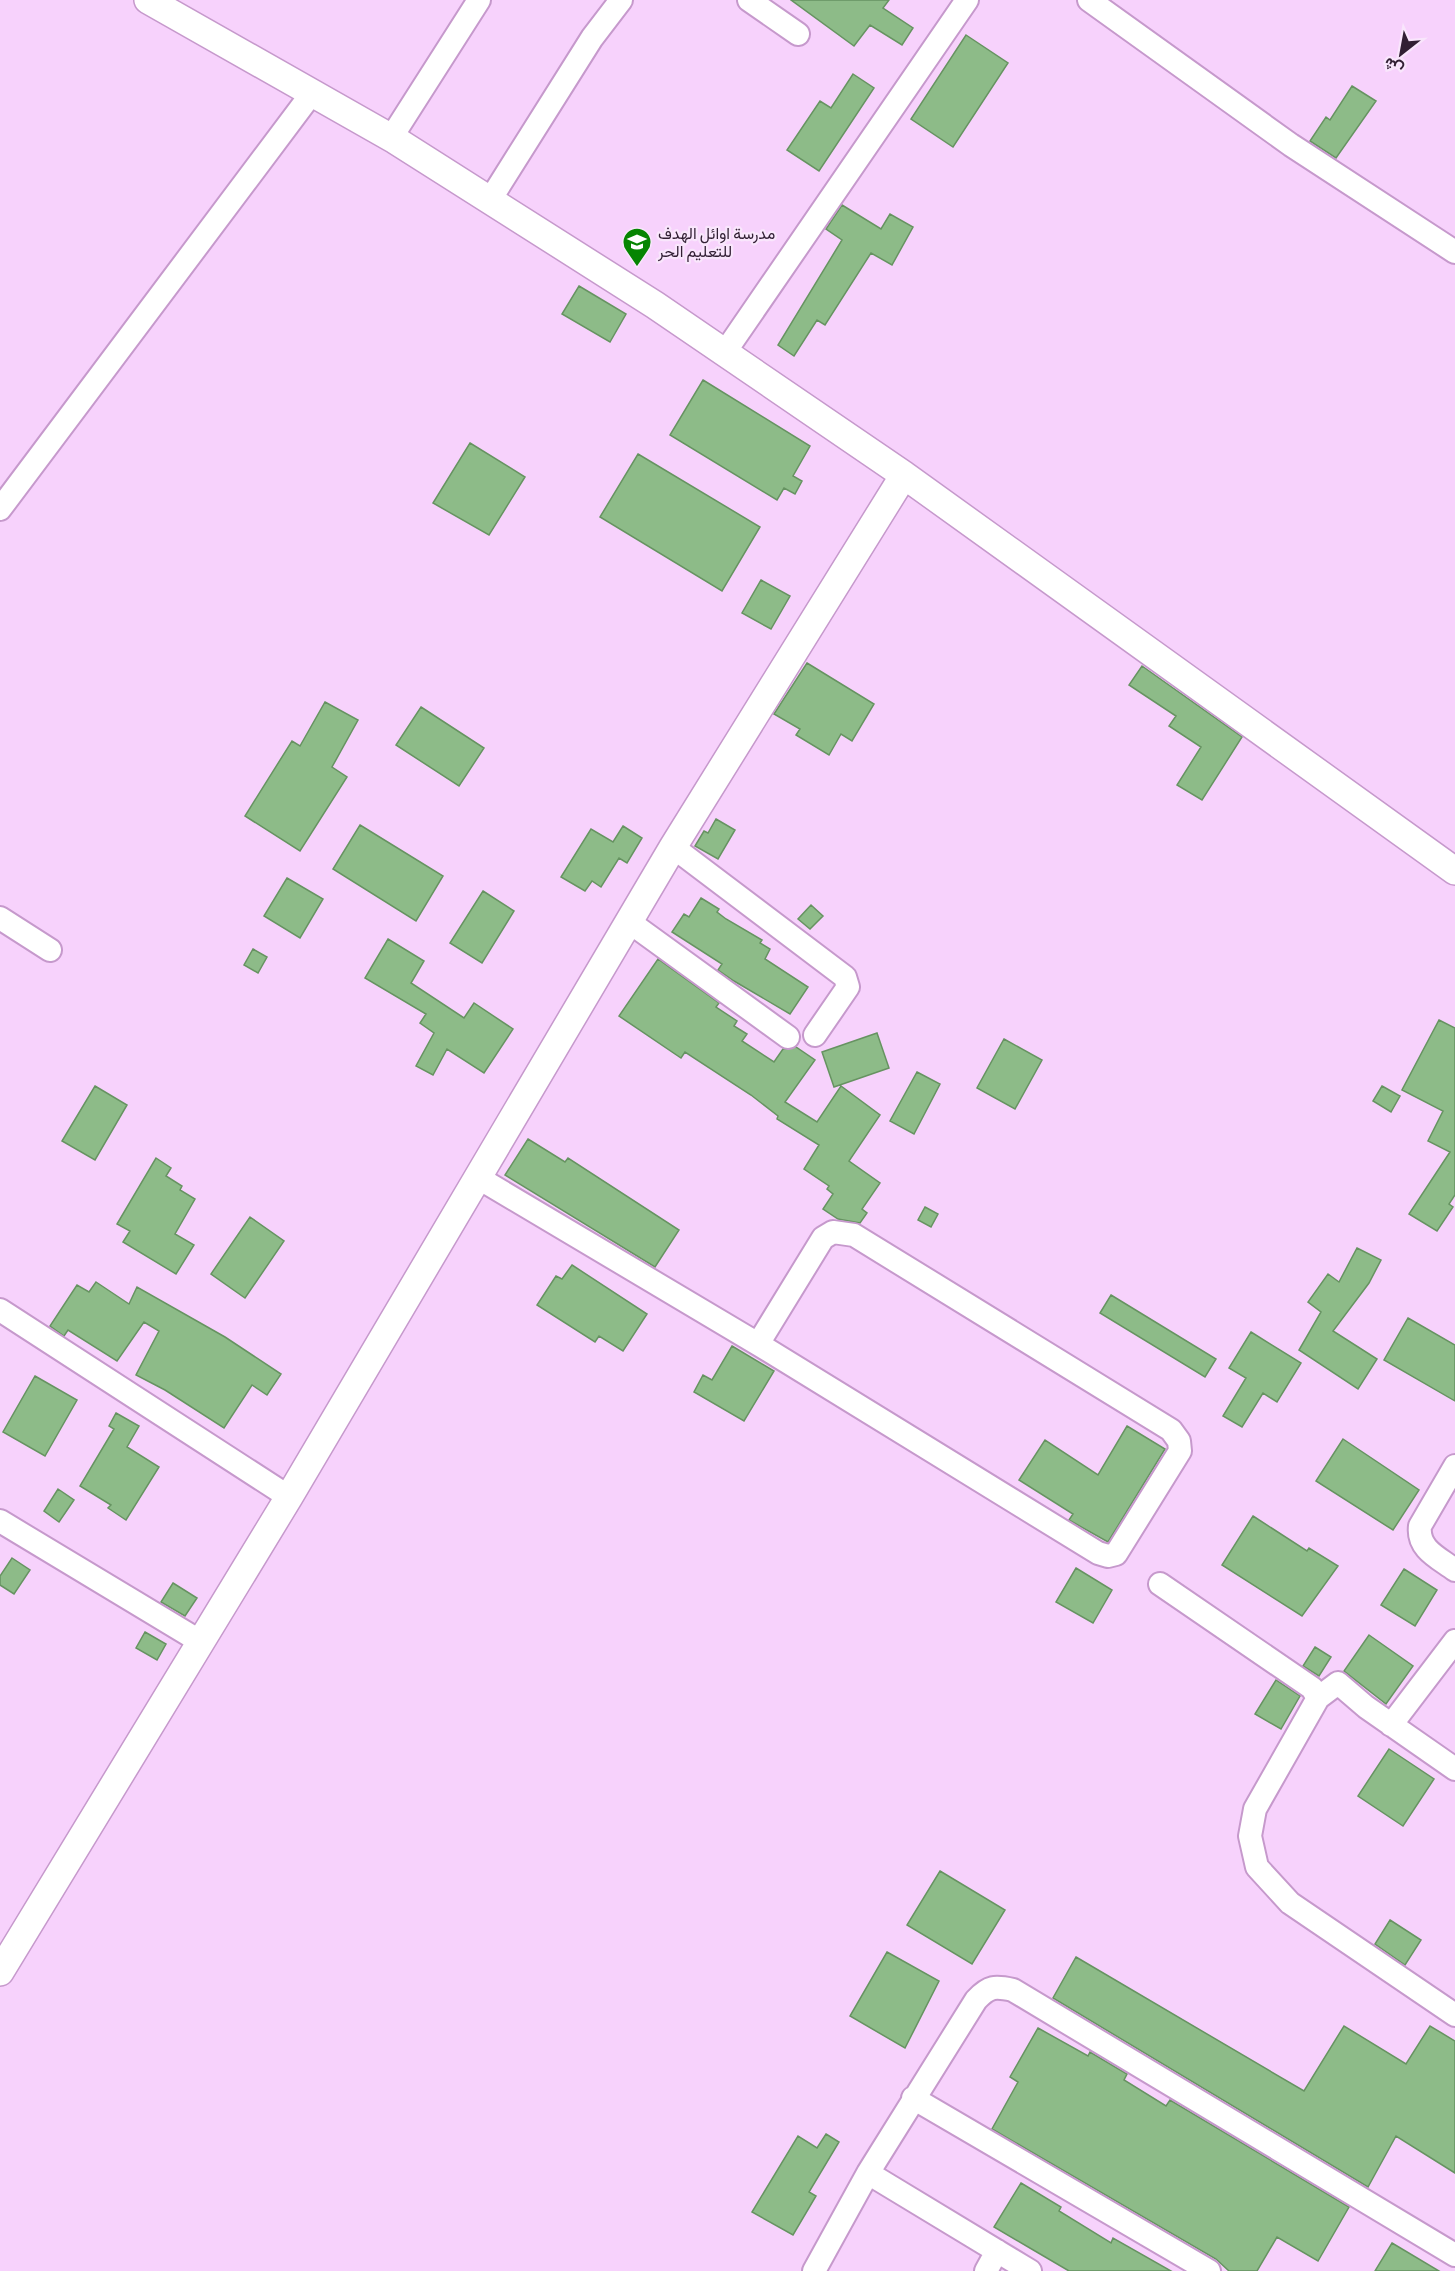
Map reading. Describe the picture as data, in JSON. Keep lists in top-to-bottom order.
{
  "places": {
    "school or university": ["مدرسة اوائل الهدف للتعليم الحر"]
  },
  "north": "bottom left"
}
